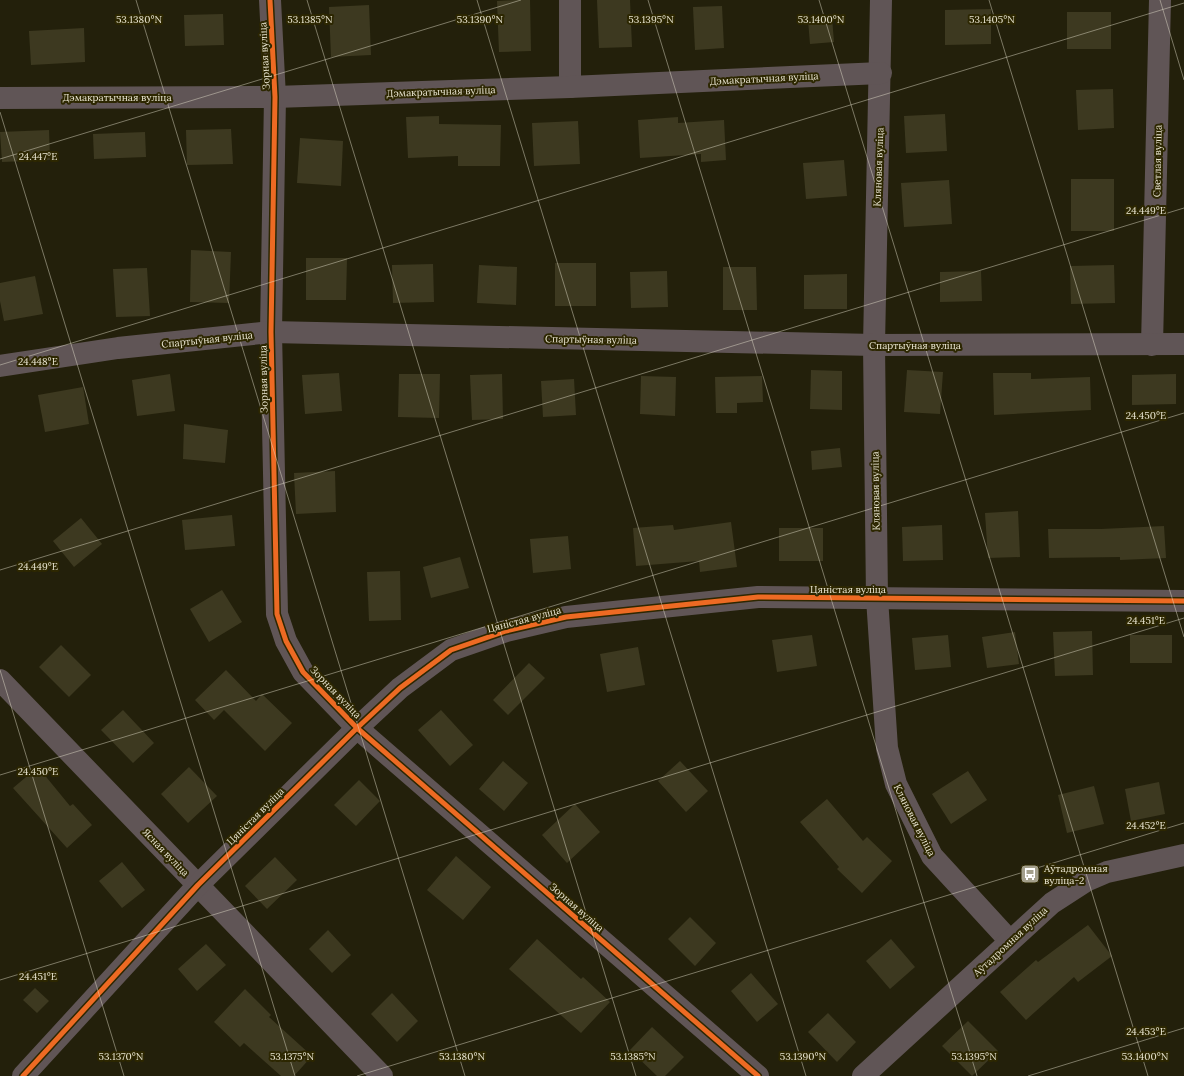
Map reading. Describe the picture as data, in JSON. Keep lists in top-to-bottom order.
{
  "streets": {
    "street": [
      "Зорная вуліца",
      "Дэмакратычная вуліца",
      "Светлая вуліца",
      "Кляновая вуліца",
      "Спартыўная вуліца",
      "Цяністая вуліца",
      "Ясная вуліца",
      "Аўтадромная вуліца"
    ]
  },
  "crossings": [
    ["Зорная вуліца", "Дэмакратычная вуліца"],
    ["Зорная вуліца", "Спартыўная вуліца"],
    ["Зорная вуліца", "Цяністая вуліца"],
    ["Дэмакратычная вуліца", "Кляновая вуліца"],
    ["Светлая вуліца", "Спартыўная вуліца"],
    ["Кляновая вуліца", "Спартыўная вуліца"],
    ["Кляновая вуліца", "Цяністая вуліца"],
    ["Кляновая вуліца", "Аўтадромная вуліца"],
    ["Цяністая вуліца", "Ясная вуліца"]
  ],
  "places": {
    "bus stop": ["Аўтадромная вуліца-2"]
  },
  "coordinates": [
    "53.1380°N",
    "53.1385°N",
    "53.1390°N",
    "53.1395°N",
    "53.1400°N",
    "53.1405°N",
    "24.447°E",
    "24.449°E",
    "24.448°E",
    "24.450°E",
    "24.451°E",
    "24.452°E",
    "24.453°E",
    "53.1370°N",
    "53.1375°N"
  ]
}
